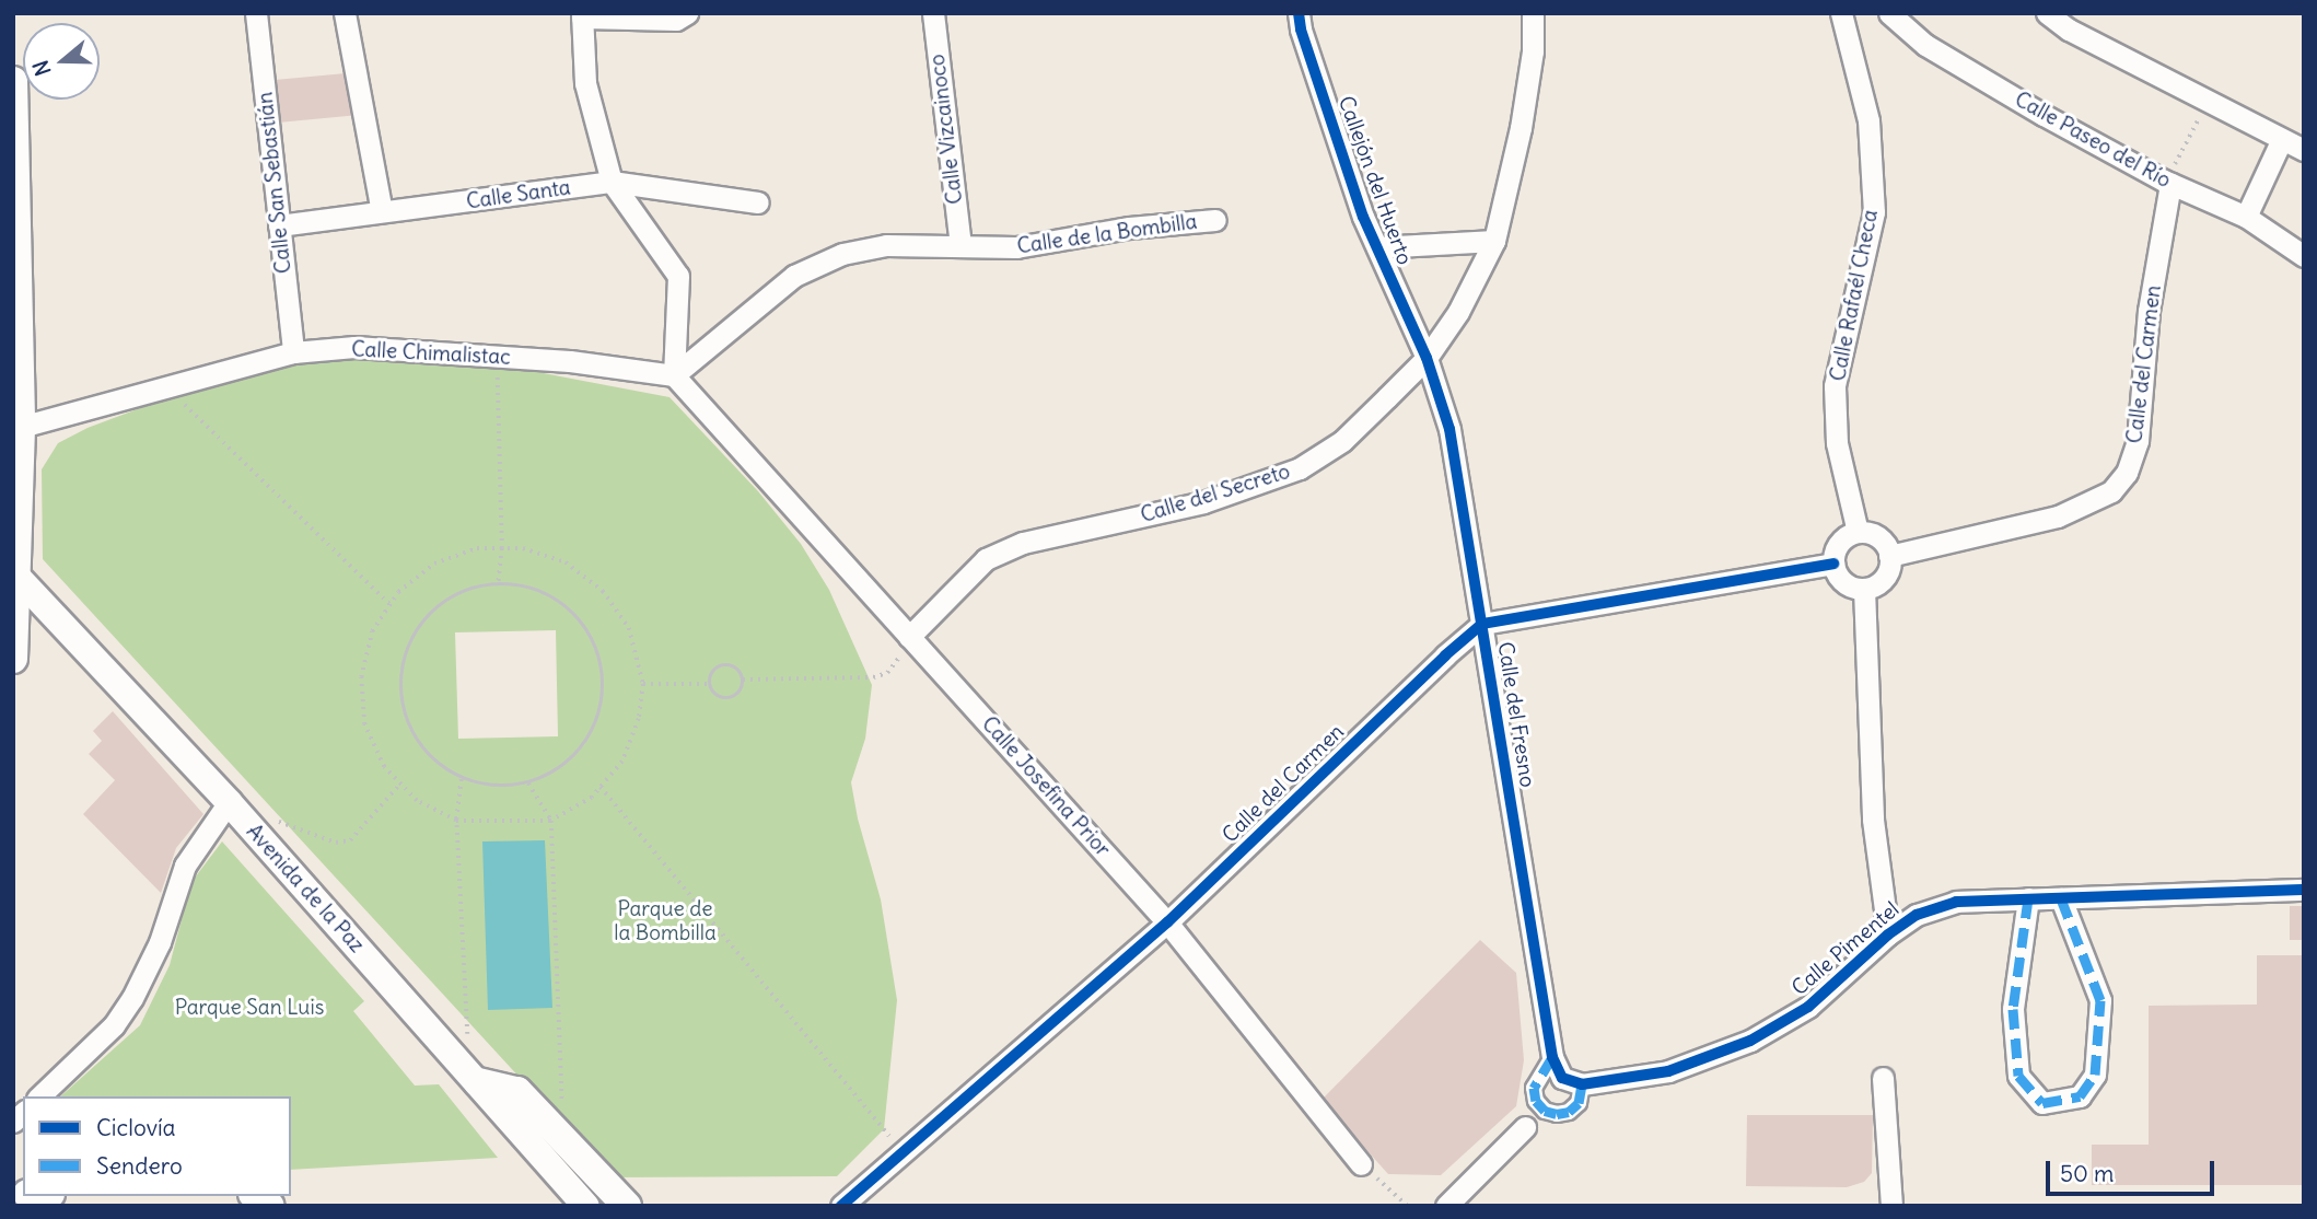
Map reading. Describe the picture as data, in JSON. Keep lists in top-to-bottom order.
{
  "streets": {
    "street": [
      "Calle Vizcainoco",
      "Calle Paseo del Río",
      "Callejón del Huerto",
      "Calle San Sebastián",
      "Calle Santa",
      "Calle de la Bombilla",
      "Calle Rafaél Checa",
      "Calle Chimalistac",
      "Calle del Carmen",
      "Calle del Secreto",
      "Calle del Fresno",
      "Calle Josefina Prior",
      "Avenida de la Paz",
      "Calle Pimentel"
    ]
  },
  "crossings": [
    ["Calle Vizcainoco", "Calle de la Bombilla"],
    ["Calle Paseo del Río", "Calle del Carmen"],
    ["Callejón del Huerto", "Calle del Secreto"],
    ["Callejón del Huerto", "Calle del Fresno"],
    ["Calle San Sebastián", "Calle Santa"],
    ["Calle San Sebastián", "Calle Chimalistac"],
    ["Calle de la Bombilla", "Calle Chimalistac"],
    ["Calle de la Bombilla", "Calle Josefina Prior"],
    ["Calle Rafaél Checa", "Calle del Carmen"],
    ["Calle Chimalistac", "Calle Josefina Prior"],
    ["Calle del Carmen", "Calle del Fresno"],
    ["Calle del Carmen", "Calle Josefina Prior"],
    ["Calle del Secreto", "Calle del Fresno"],
    ["Calle del Secreto", "Calle Josefina Prior"],
    ["Calle del Fresno", "Calle Pimentel"]
  ],
  "parks": ["Parque de la Bombilla", "Parque San Luis"],
  "legend": ["Ciclovía", "Sendero"],
  "scale_bar": "50 m",
  "north": "left"
}
